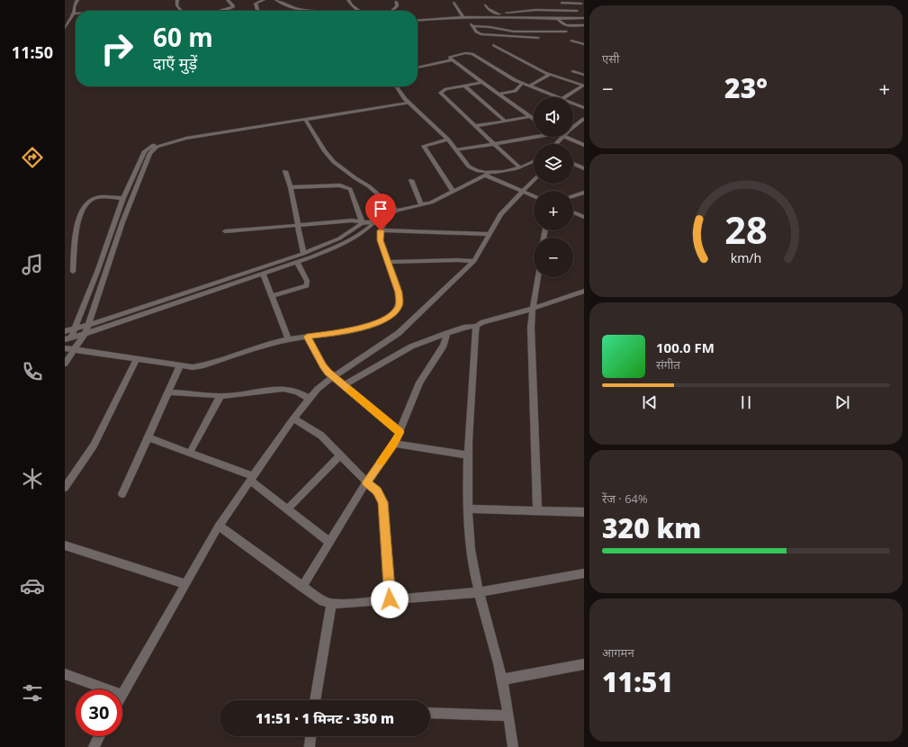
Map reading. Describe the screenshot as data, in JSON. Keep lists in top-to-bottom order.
{
  "page": {
    "tabs": "11:50",
    "tile": [
      "एसी",
      ["रेंज · 64%", "320 km"],
      ["आगमन", "11:51"]
    ],
    "turn": ["60 m", "दाएँ मुड़ें"],
    "heat": ["−", "23°", "+"],
    "map_buttons": ["+", "−"],
    "song": ["100.0 FM", "संगीत"],
    "limit": "30",
    "trip": "11:51 · 1 मिनट · 350 m",
    "gauge": ["28", "km/h"]
  }
}
